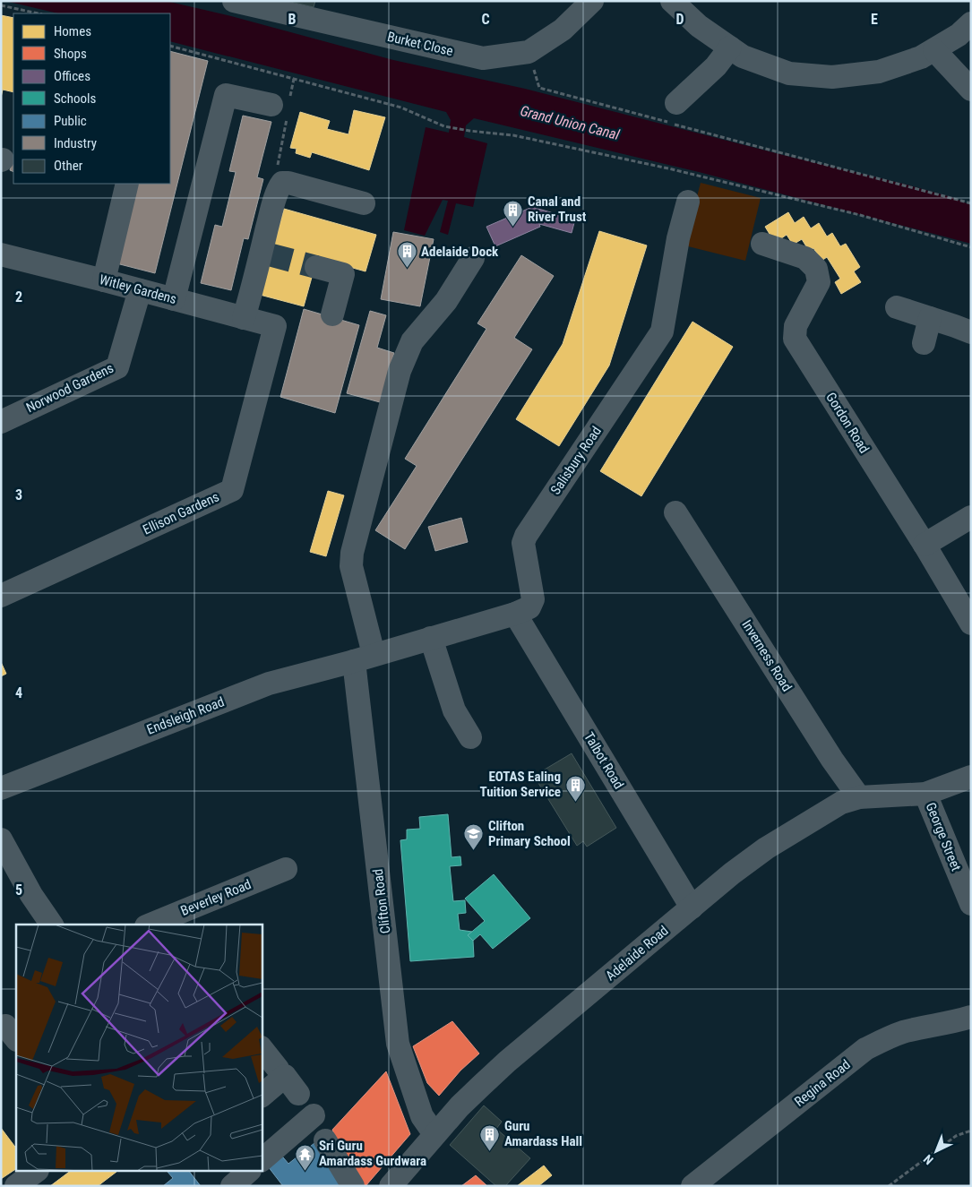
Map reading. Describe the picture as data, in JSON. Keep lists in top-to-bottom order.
{
  "streets": {
    "street": [
      "Burket Close",
      "Witley Gardens",
      "Norwood Gardens",
      "Gordon Road",
      "Salisbury Road",
      "Ellison Gardens",
      "Inverness Road",
      "Endsleigh Road",
      "Talbot Road",
      "George Street",
      "Beverley Road",
      "Clifton Road",
      "Adelaide Road",
      "Regina Road"
    ]
  },
  "crossings": [
    ["Witley Gardens", "Norwood Gardens"],
    ["Witley Gardens", "Ellison Gardens"],
    ["Salisbury Road", "Endsleigh Road"],
    ["Salisbury Road", "Talbot Road"],
    ["Inverness Road", "Adelaide Road"],
    ["Endsleigh Road", "Talbot Road"],
    ["Endsleigh Road", "Clifton Road"],
    ["Talbot Road", "Adelaide Road"],
    ["George Street", "Adelaide Road"],
    ["Clifton Road", "Adelaide Road"]
  ],
  "water": ["Grand Union Canal"],
  "places": {
    "building": [
      "Canal and River Trust",
      "Adelaide Dock",
      "EOTAS Ealing Tuition Service",
      "Guru Amardass Hall"
    ],
    "school or university": ["Clifton Primary School"],
    "temple": ["Sri Guru Amardass Gurdwara"]
  },
  "legend": [
    "Homes",
    "Shops",
    "Offices",
    "Schools",
    "Public",
    "Industry",
    "Other"
  ],
  "north": "bottom left",
  "grid": {
    "columns": [
      "B",
      "C",
      "D",
      "E"
    ],
    "rows": [
      "2",
      "3",
      "4",
      "5"
    ]
  }
}
